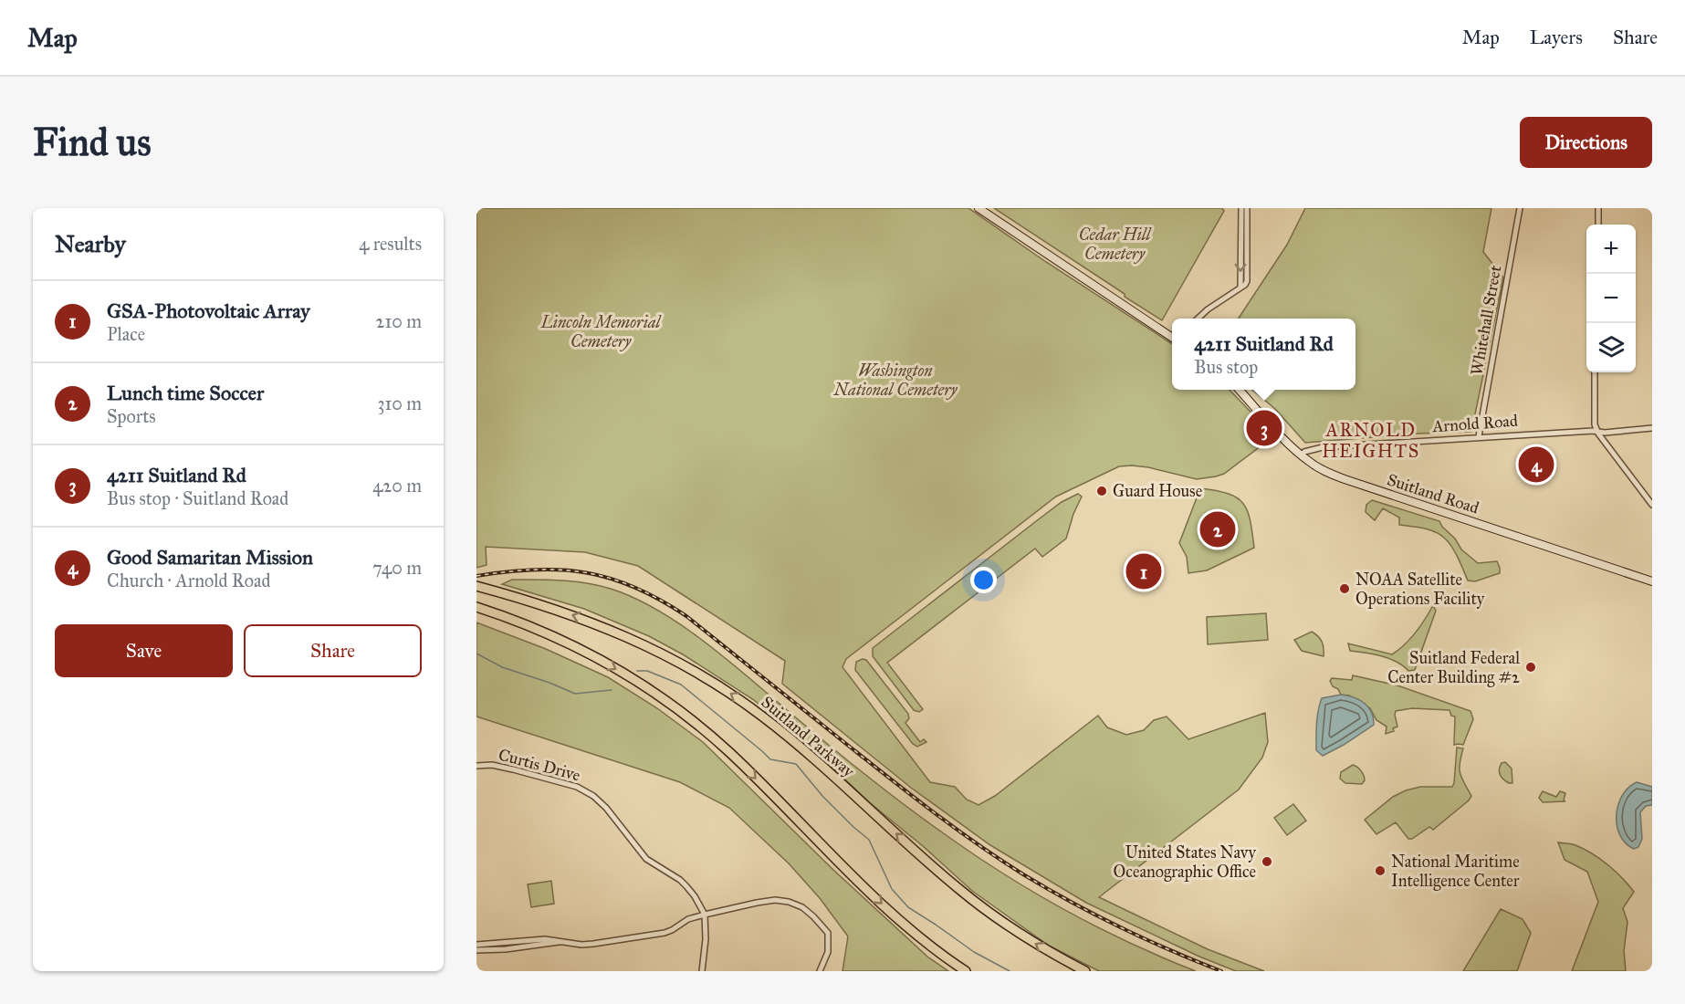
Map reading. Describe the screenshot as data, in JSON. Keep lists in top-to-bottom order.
{
  "streets": {
    "highway": ["Suitland Parkway"],
    "main road": ["Suitland Road"],
    "street": ["Whitehall Street", "Arnold Road", "Curtis Drive"]
  },
  "crossings": [
    ["Whitehall Street", "Arnold Road"],
    ["Arnold Road", "Suitland Road"]
  ],
  "districts": ["ARNOLD HEIGHTS"],
  "parks": ["Cedar Hill Cemetery", "Lincoln Memorial Cemetery", "Washington National Cemetery"],
  "places": [
    "Guard House",
    "NOAA Satellite Operations Facility",
    "Suitland Federal Center Building #2",
    "United States Navy Oceanographic Office",
    "National Maritime Intelligence Center"
  ],
  "page": {
    "header": "Map",
    "nav": ["Map", "Layers", "Share"],
    "buttons": [
      "Directions",
      ["Save", "Share"]
    ],
    "title": "Find us",
    "heading": ["Nearby", "4 results"],
    "map_buttons": ["+", "−"],
    "list": [
      {
        "mark": "1",
        "name": "GSA-Photovoltaic Array",
        "note": "Place",
        "value": "210 m"
      },
      {
        "mark": "2",
        "name": "Lunch time Soccer",
        "note": "Sports",
        "value": "310 m"
      },
      {
        "mark": "3",
        "name": "4211 Suitland Rd",
        "note": "Bus stop · Suitland Road",
        "value": "420 m"
      },
      {
        "mark": "4",
        "name": "Good Samaritan Mission",
        "note": "Church · Arnold Road",
        "value": "740 m"
      }
    ],
    "popup": ["4211 Suitland Rd", "Bus stop"],
    "pins": [
      "3",
      "4",
      "2",
      "1"
    ]
  }
}
